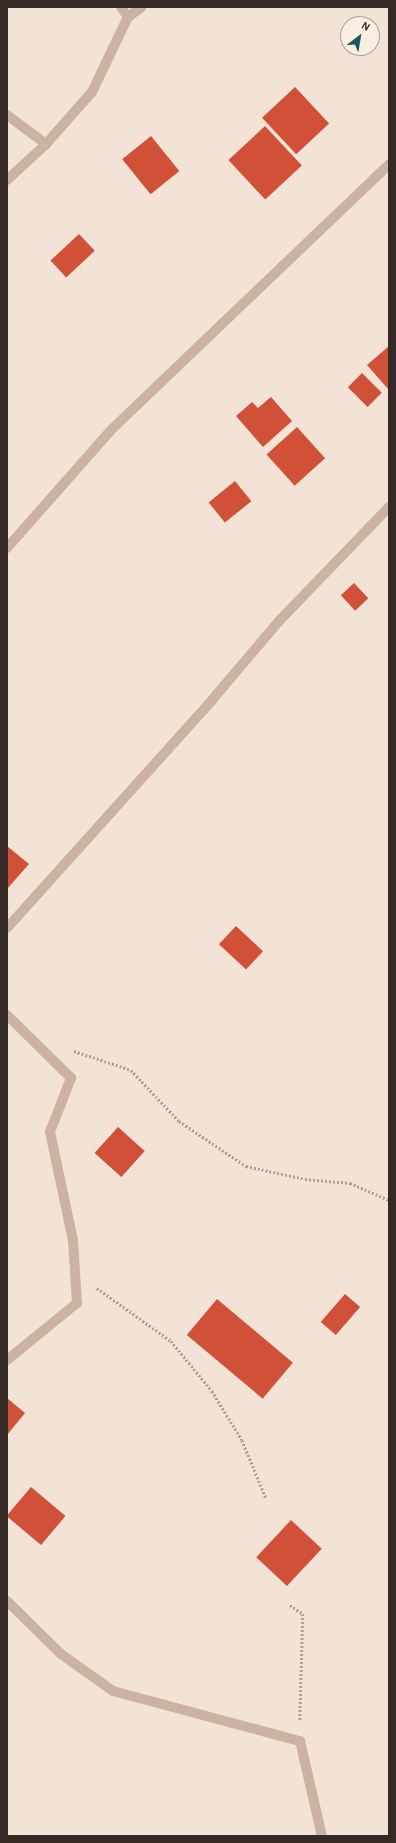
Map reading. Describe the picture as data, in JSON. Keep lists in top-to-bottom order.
{
  "north": "top right"
}
